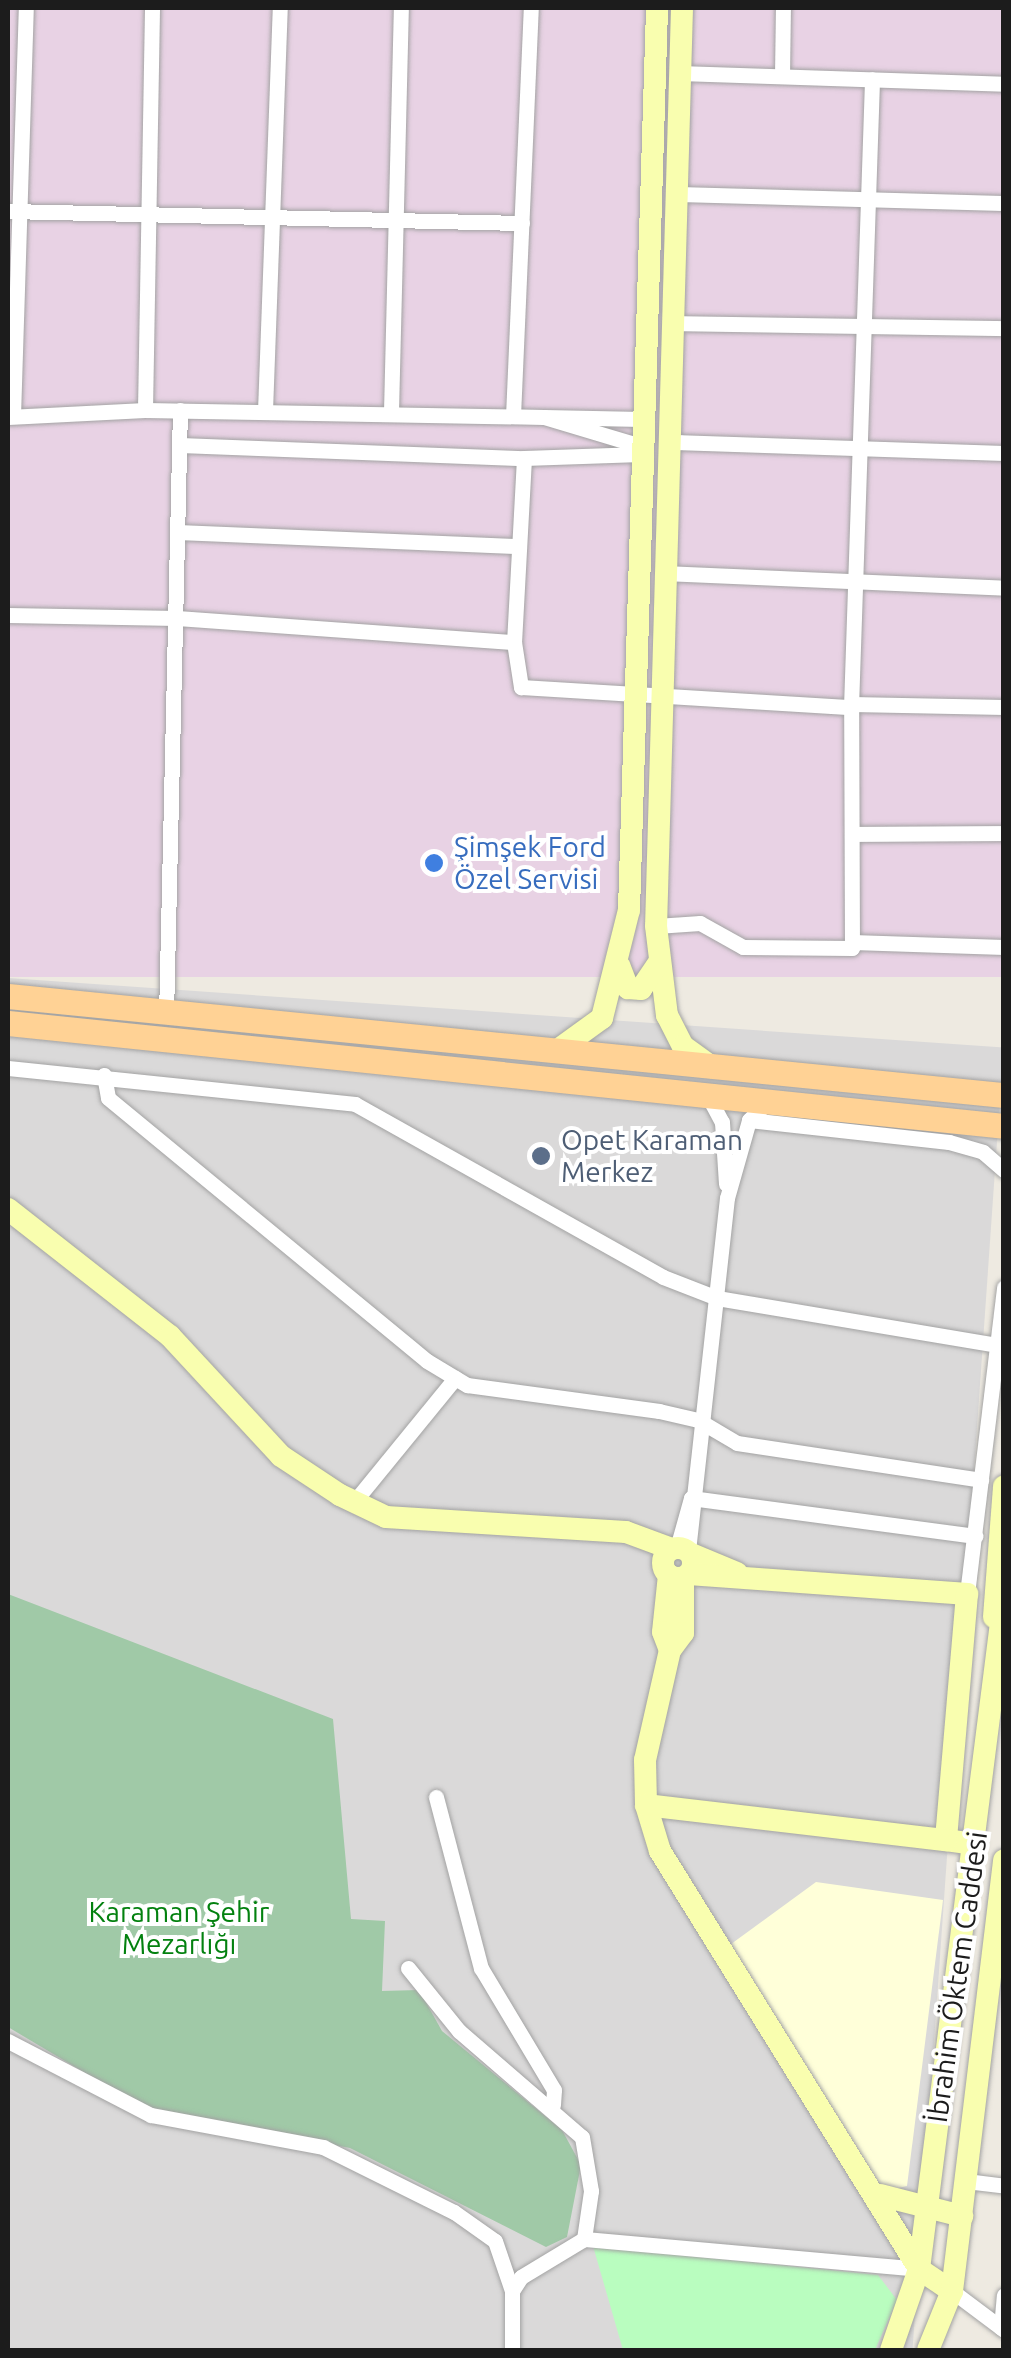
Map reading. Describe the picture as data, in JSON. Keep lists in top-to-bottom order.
{
  "streets": {
    "street": ["İbrahim Öktem Caddesi"]
  },
  "parks": ["Karaman Şehir Mezarlığı"],
  "places": ["Şimşek Ford Özel Servisi", "Opet Karaman Merkez"]
}
